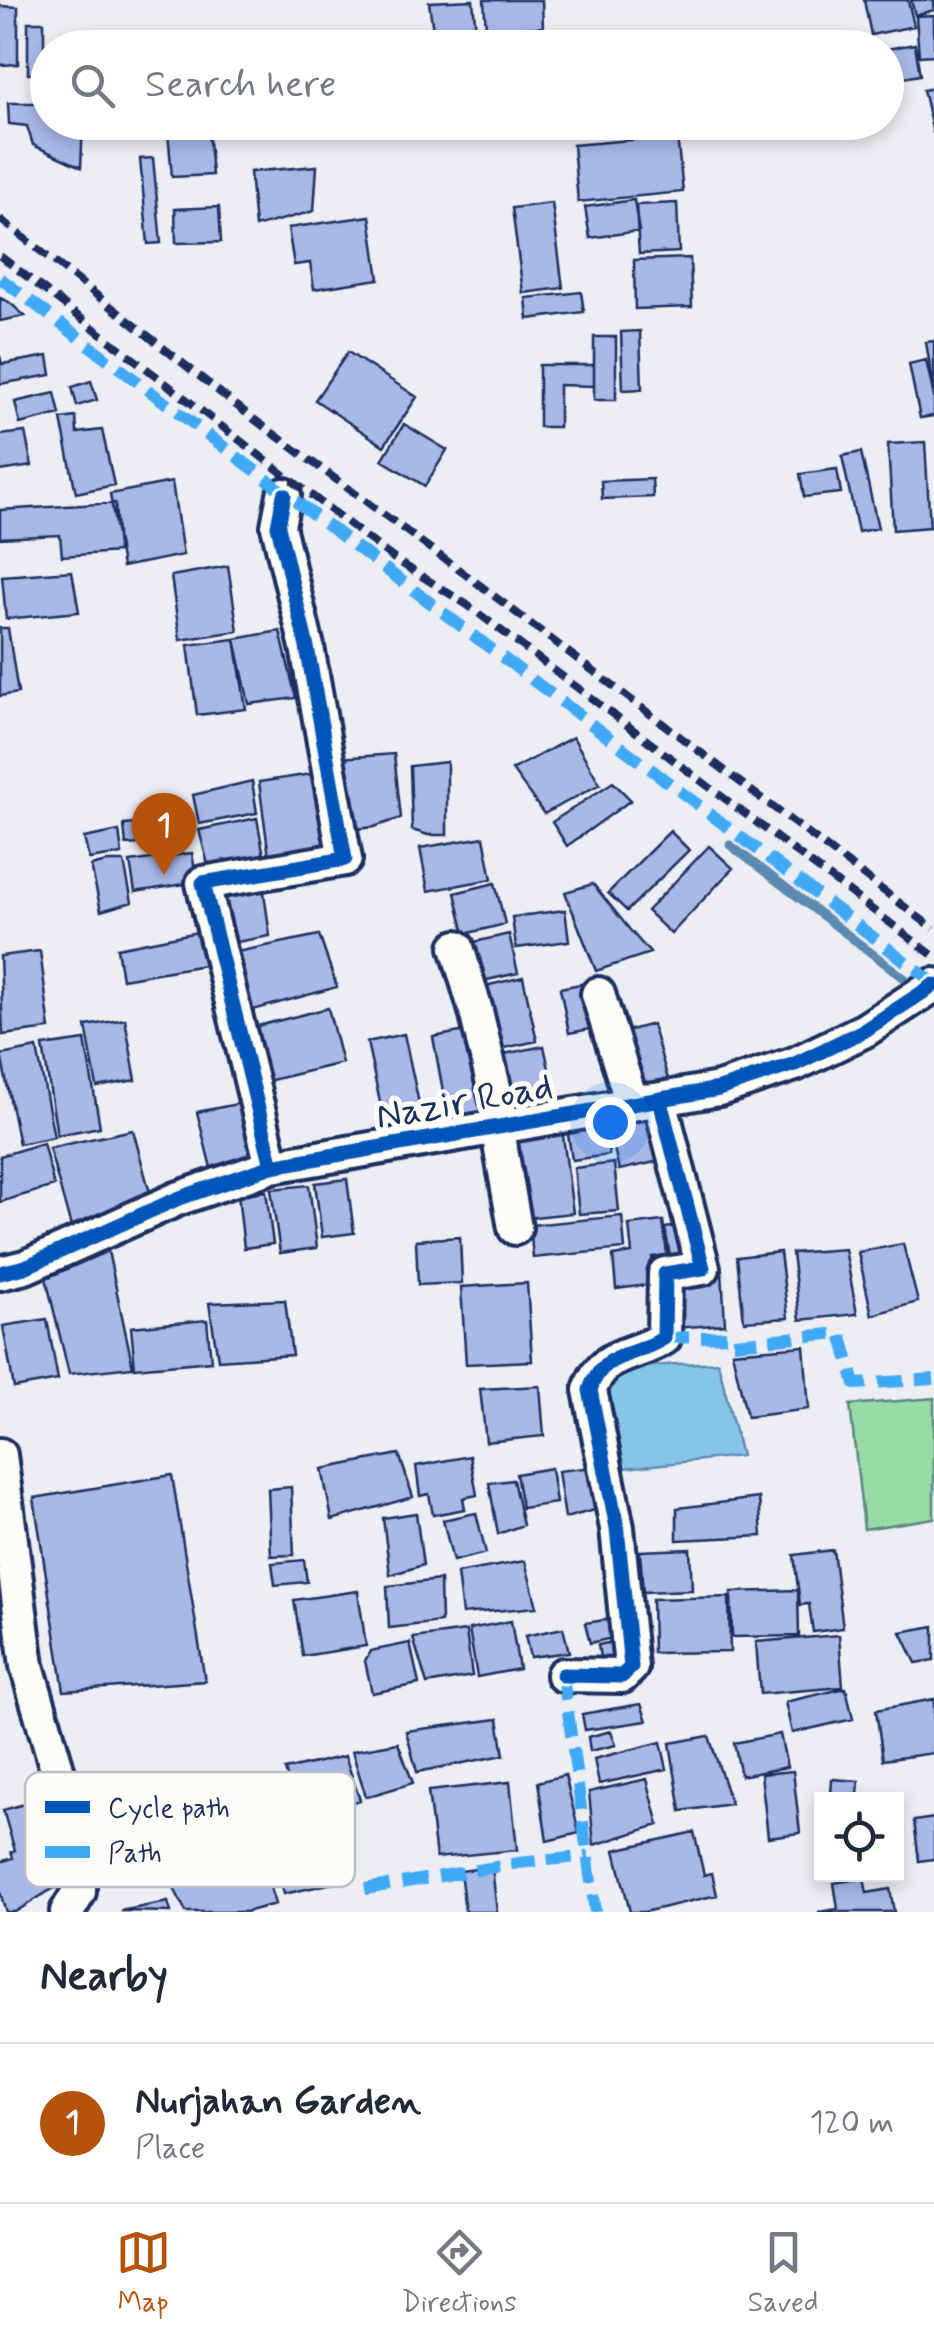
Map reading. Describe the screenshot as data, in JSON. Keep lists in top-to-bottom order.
{
  "streets": {
    "street": ["Nazir Road"]
  },
  "legend": ["Cycle path", "Path"],
  "page": {
    "search": "Search here",
    "pins": "1",
    "heading": "Nearby",
    "list": [
      {
        "mark": "1",
        "name": "Nurjahan Garden",
        "note": "Place",
        "value": "120 m"
      }
    ],
    "nav": ["Map", "Directions", "Saved"]
  }
}
